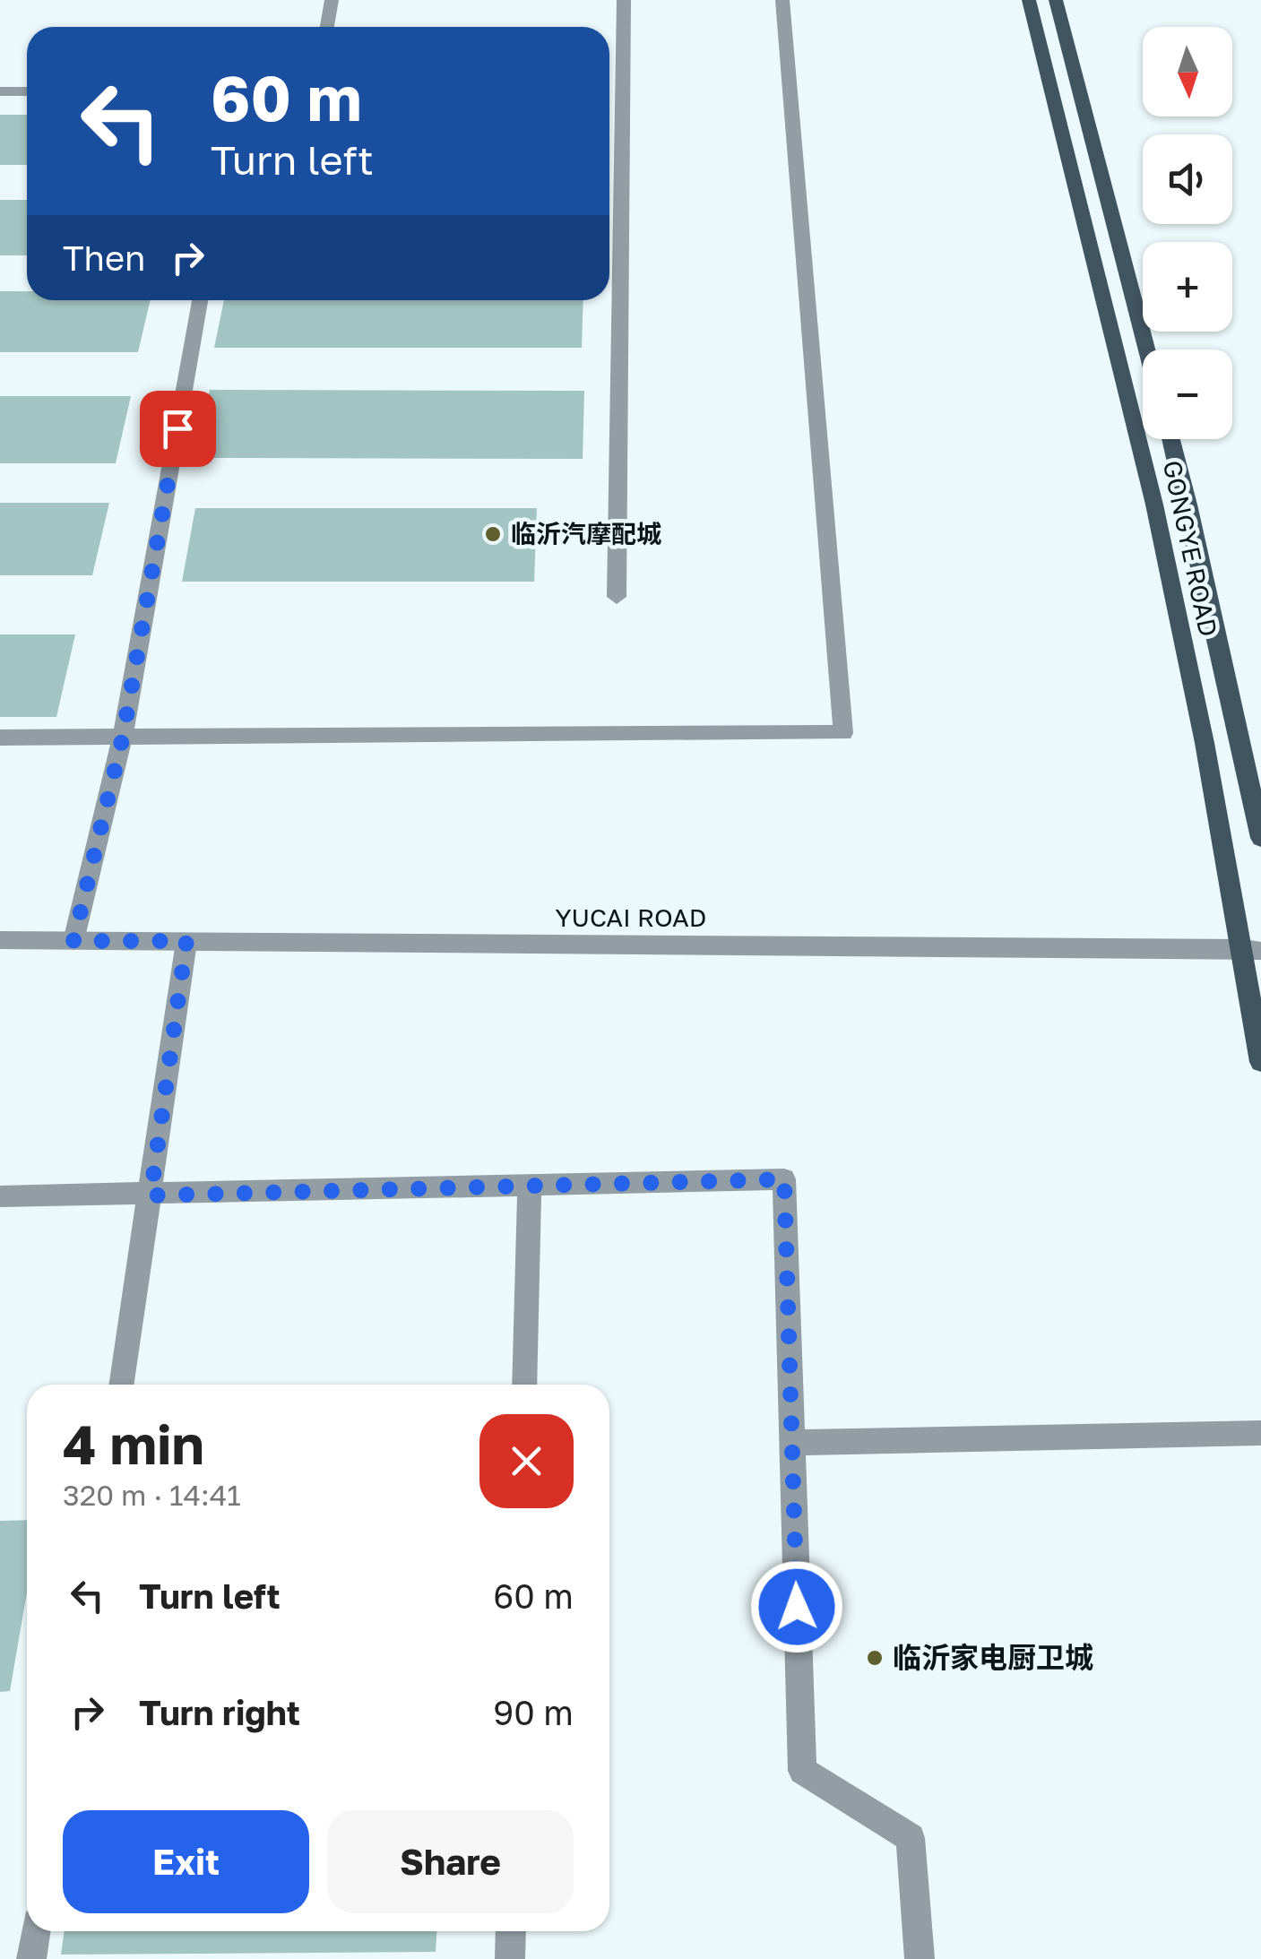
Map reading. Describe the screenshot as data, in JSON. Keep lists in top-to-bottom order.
{
  "streets": {
    "main road": ["GONGYE ROAD"],
    "street": ["YUCAI ROAD"]
  },
  "crossings": [
    ["GONGYE ROAD", "YUCAI ROAD"]
  ],
  "places": ["临沂汽摩配城", "临沂家电厨卫城"],
  "north": "bottom",
  "page": {
    "map_buttons": ["+", "−"],
    "turn": ["60 m", "Turn left"],
    "then": "Then",
    "heading": ["4 min", "320 m · 14:41"],
    "list": [
      {
        "name": "Turn left",
        "value": "60 m"
      },
      {
        "name": "Turn right",
        "value": "90 m"
      }
    ],
    "buttons": ["Exit", "Share"]
  }
}
